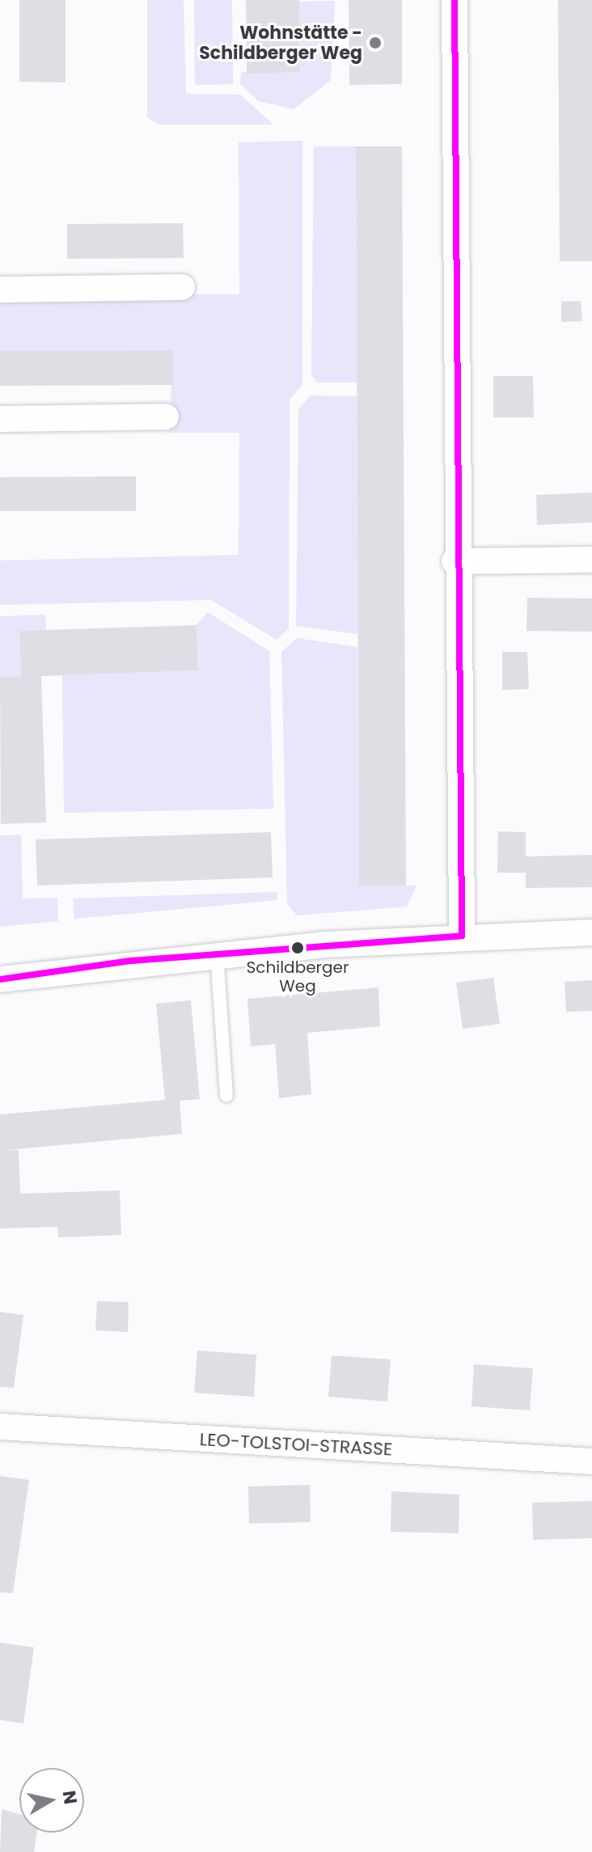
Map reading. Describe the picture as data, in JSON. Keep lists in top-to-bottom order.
{
  "streets": {
    "street": ["LEO-TOLSTOI-STRASSE"]
  },
  "places": ["Wohnstätte - Schildberger Weg", "Schildberger Weg"],
  "north": "right"
}
